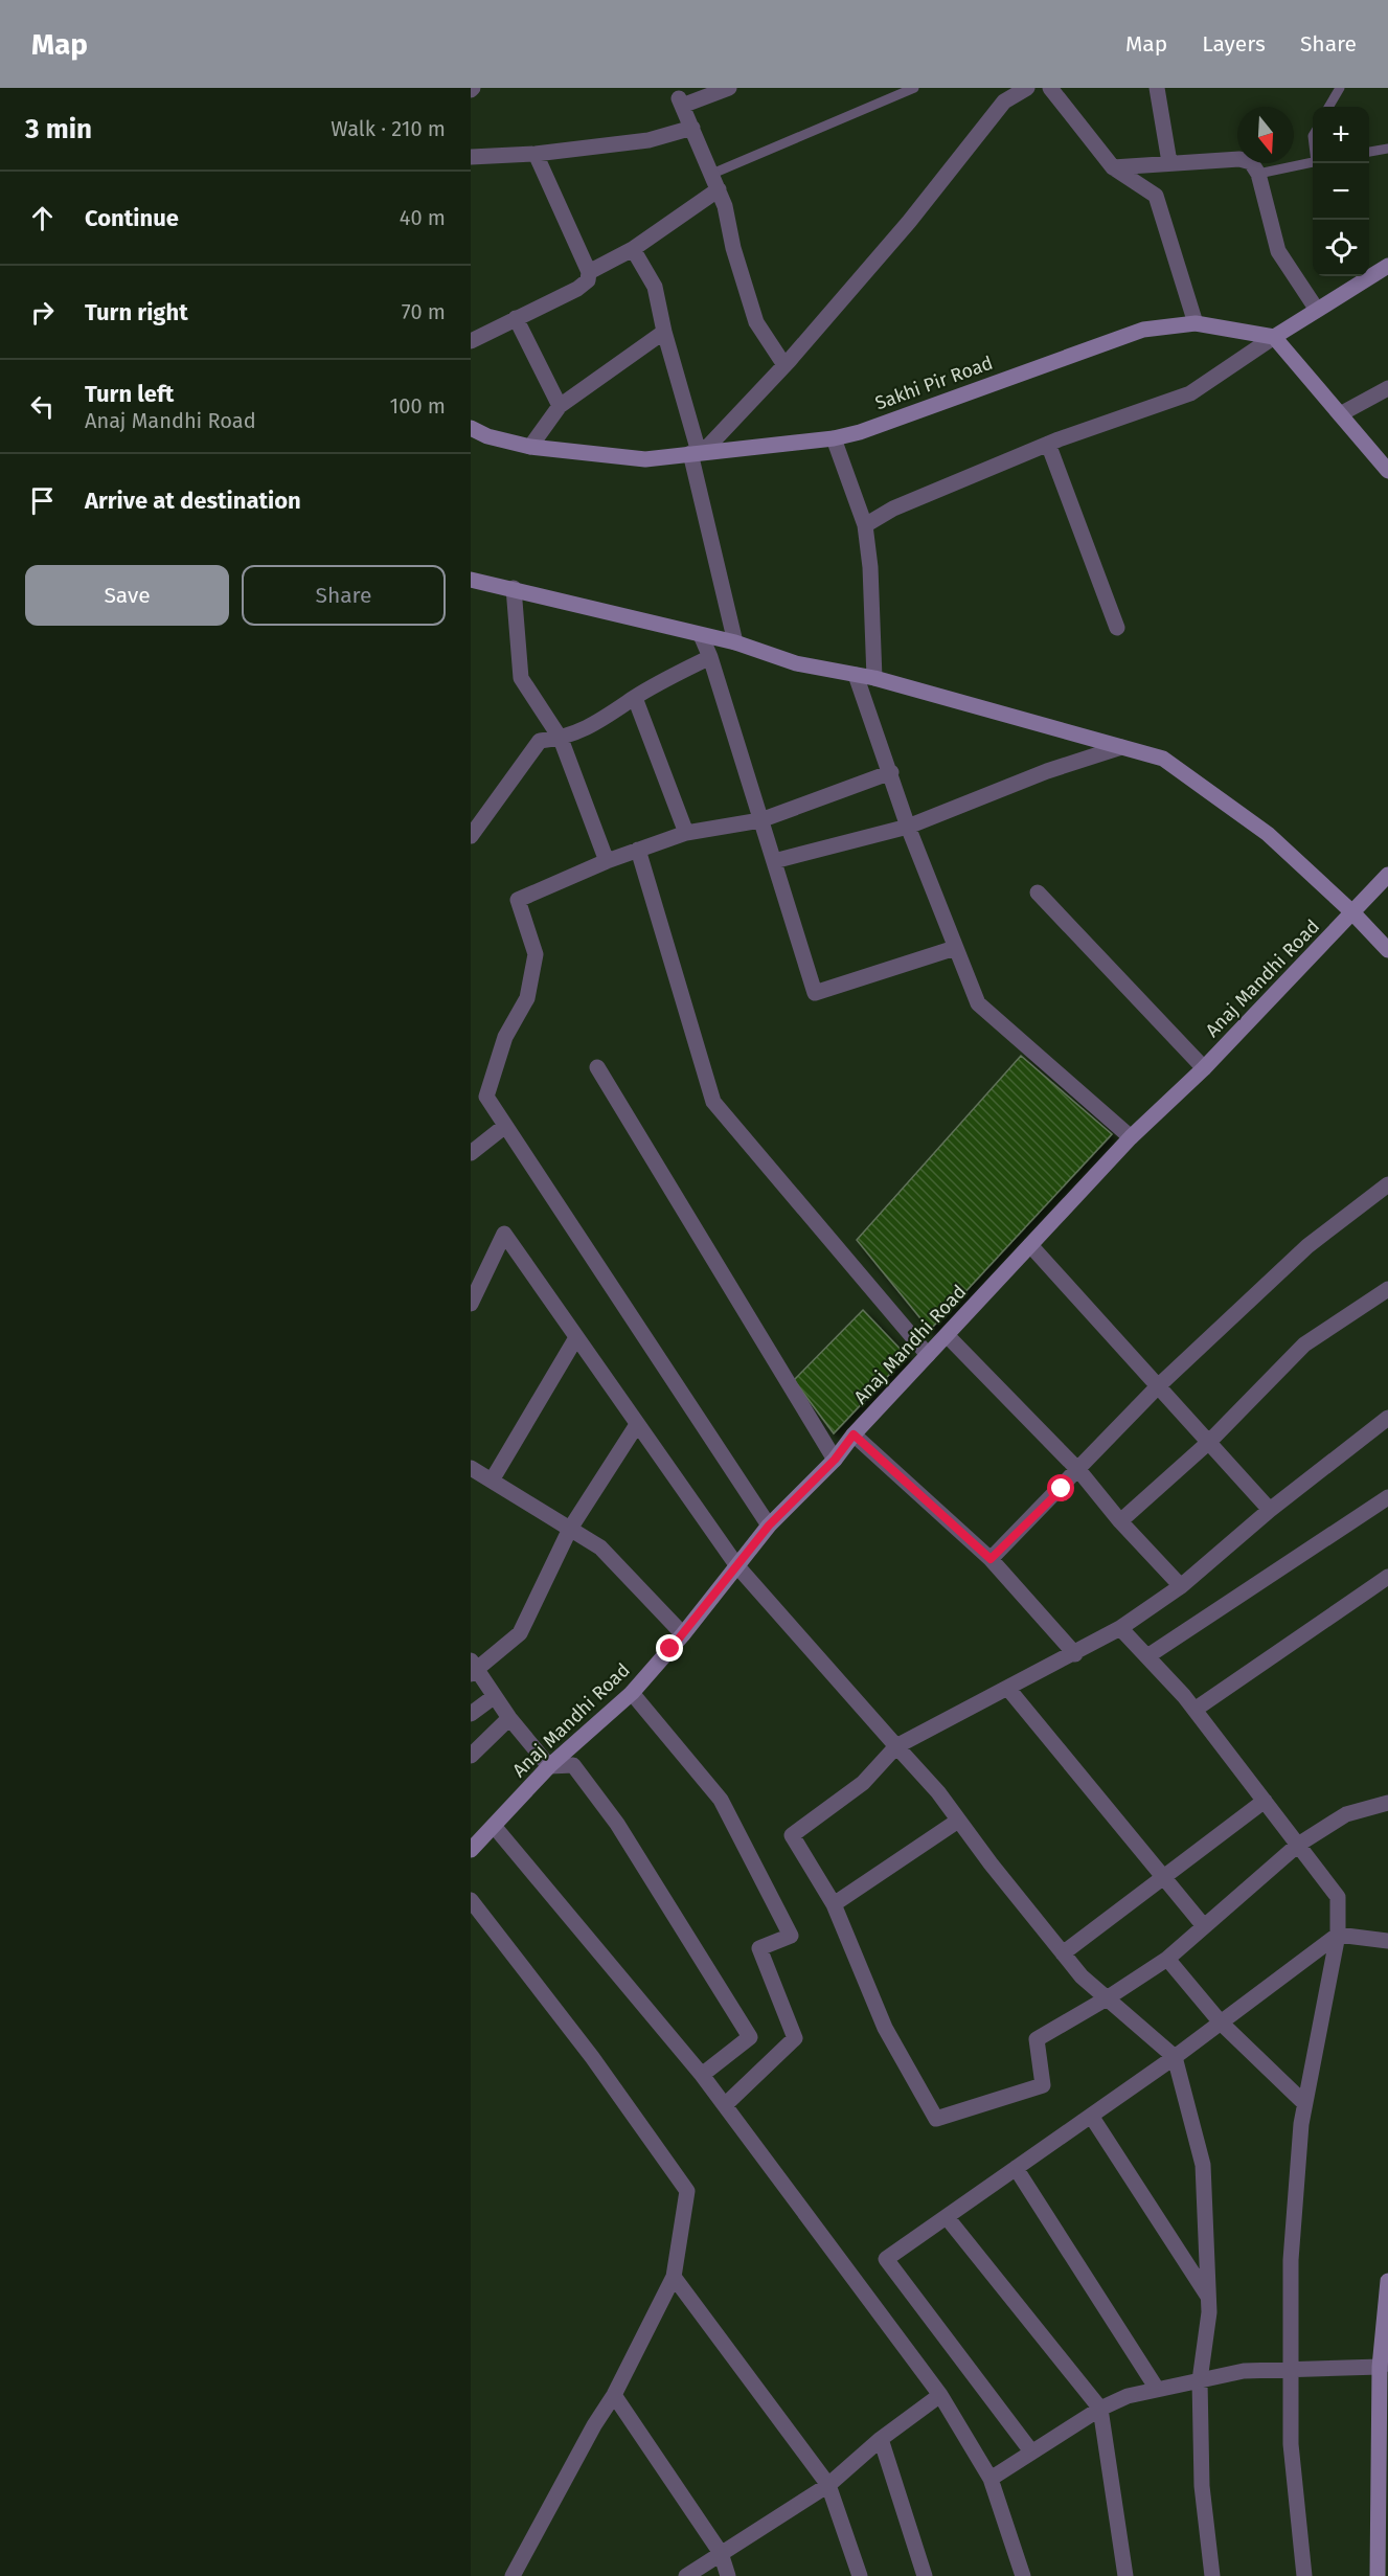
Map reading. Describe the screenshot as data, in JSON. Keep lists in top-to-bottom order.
{
  "streets": {
    "street": ["Sakhi Pir Road", "Anaj Mandhi Road"]
  },
  "north": "bottom",
  "page": {
    "header": "Map",
    "nav": ["Map", "Layers", "Share"],
    "heading": ["3 min", "Walk · 210 m"],
    "map_buttons": ["+", "−"],
    "list": [
      ["Continue", "40 m"],
      ["Turn right", "70 m"],
      ["Turn left", "Anaj Mandhi Road", "100 m"],
      "Arrive at destination"
    ],
    "buttons": ["Save", "Share"]
  }
}
